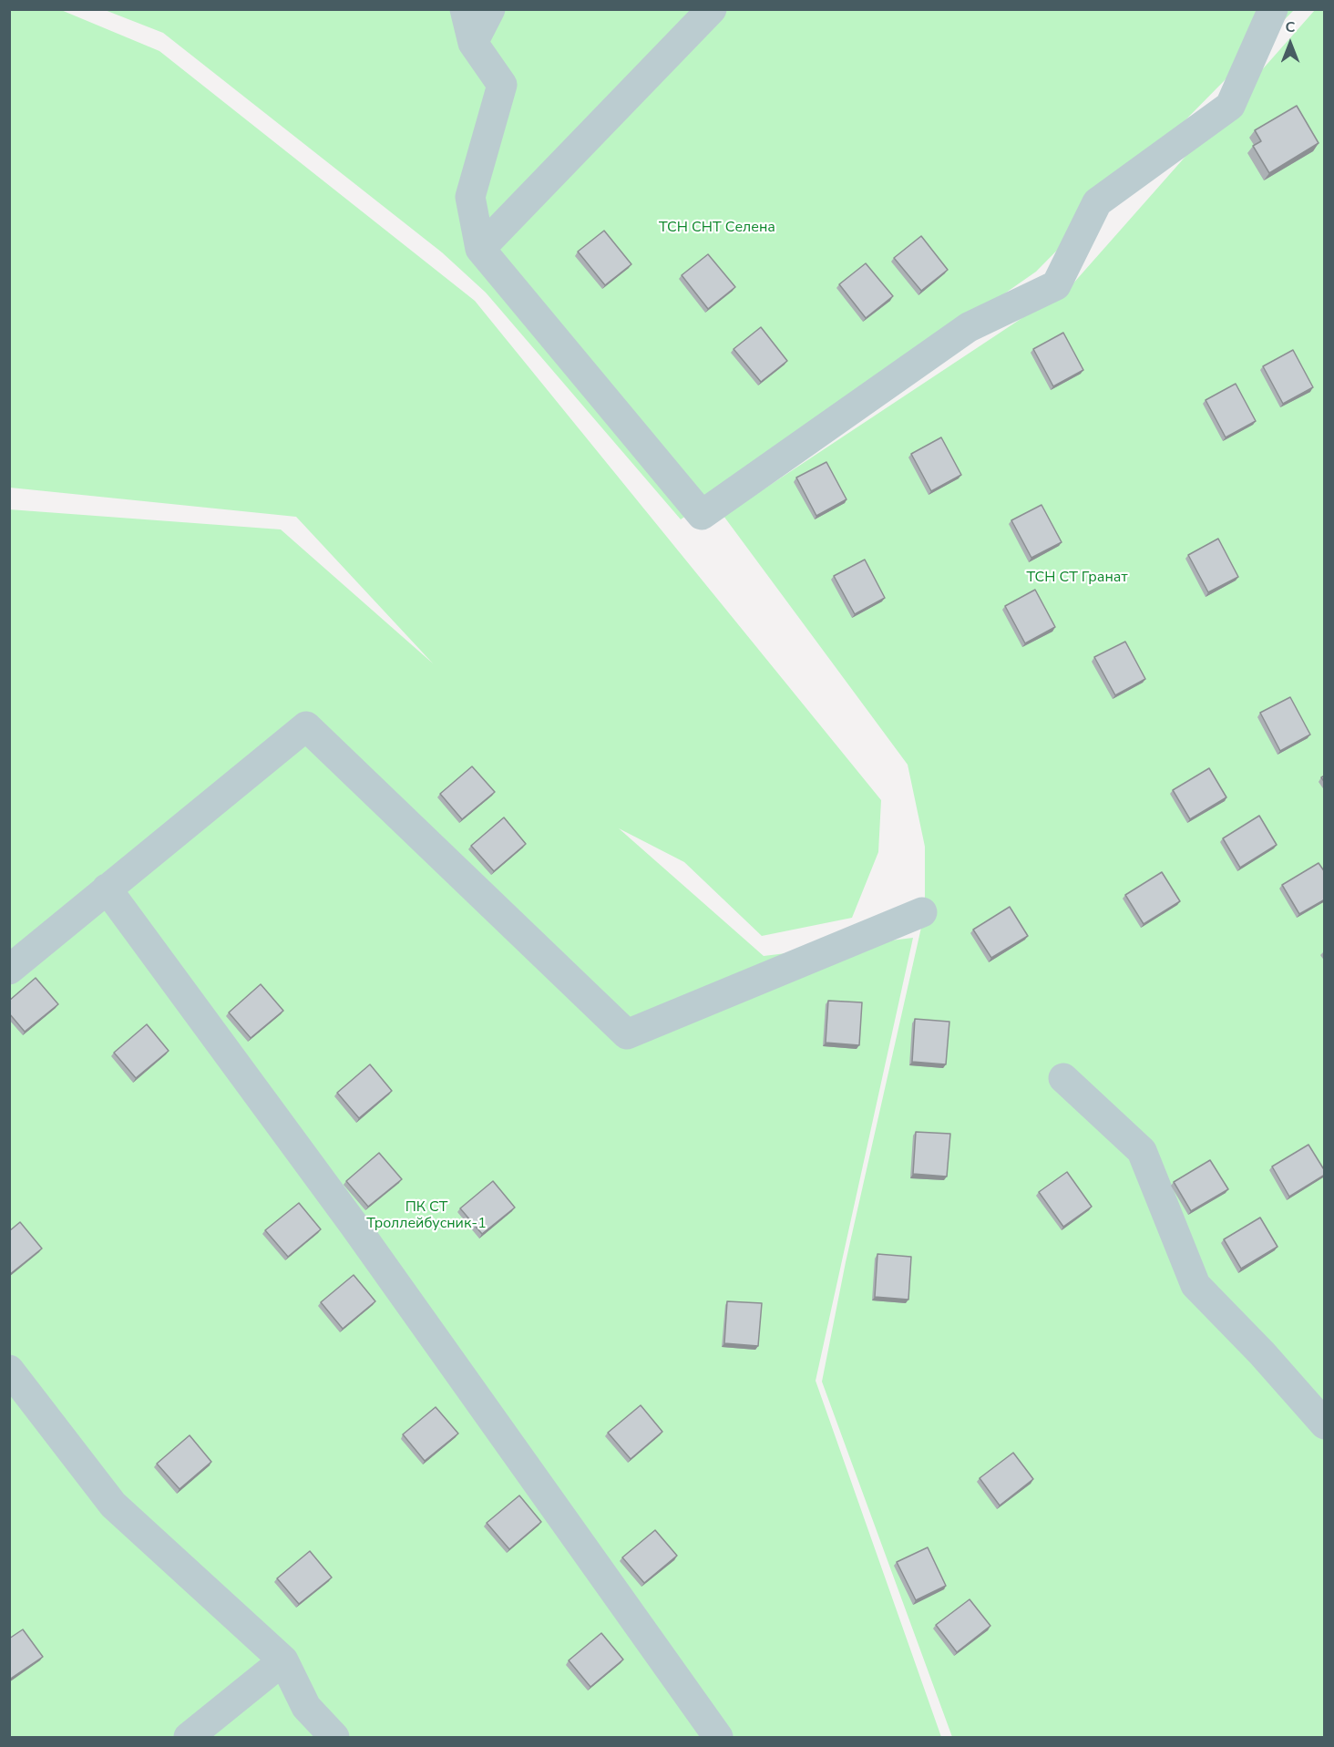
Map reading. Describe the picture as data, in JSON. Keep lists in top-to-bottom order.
{
  "parks": ["ТСН СНТ Селена", "ТСН СТ Гранат", "ПК СТ Троллейбусник-1"],
  "north": "top"
}
